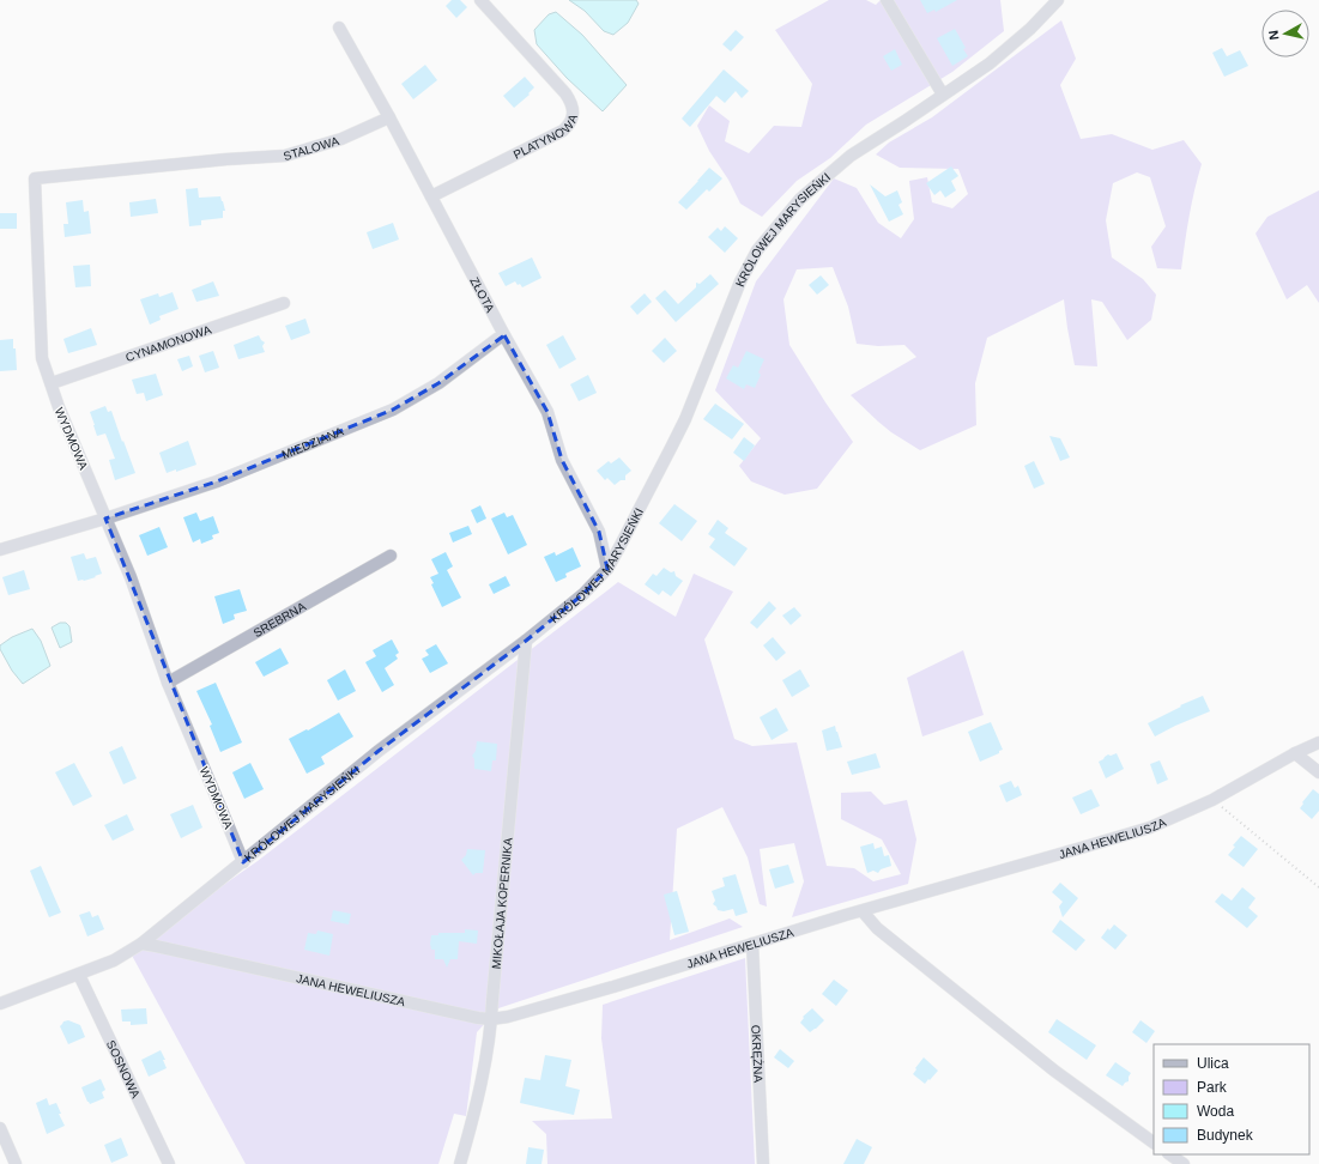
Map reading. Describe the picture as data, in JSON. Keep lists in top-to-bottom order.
{
  "streets": {
    "street": [
      "PLATYNOWA",
      "STALOWA",
      "KRÓLOWEJ MARYSIEŃKI",
      "ZŁOTA",
      "CYNAMONOWA",
      "WYDMOWA",
      "MIEDZIANA",
      "SREBRNA",
      "JANA HEWELIUSZA",
      "MIKOŁAJA KOPERNIKA",
      "OKRĘŻNA",
      "SOSNOWA"
    ]
  },
  "crossings": [
    ["PLATYNOWA", "ZŁOTA"],
    ["STALOWA", "ZŁOTA"],
    ["STALOWA", "WYDMOWA"],
    ["KRÓLOWEJ MARYSIEŃKI", "ZŁOTA"],
    ["KRÓLOWEJ MARYSIEŃKI", "WYDMOWA"],
    ["KRÓLOWEJ MARYSIEŃKI", "JANA HEWELIUSZA"],
    ["KRÓLOWEJ MARYSIEŃKI", "MIKOŁAJA KOPERNIKA"],
    ["KRÓLOWEJ MARYSIEŃKI", "SOSNOWA"],
    ["ZŁOTA", "MIEDZIANA"],
    ["CYNAMONOWA", "WYDMOWA"],
    ["WYDMOWA", "MIEDZIANA"],
    ["WYDMOWA", "SREBRNA"],
    ["JANA HEWELIUSZA", "MIKOŁAJA KOPERNIKA"],
    ["JANA HEWELIUSZA", "OKRĘŻNA"]
  ],
  "legend": [
    "Ulica",
    "Park",
    "Woda",
    "Budynek"
  ],
  "north": "left"
}
